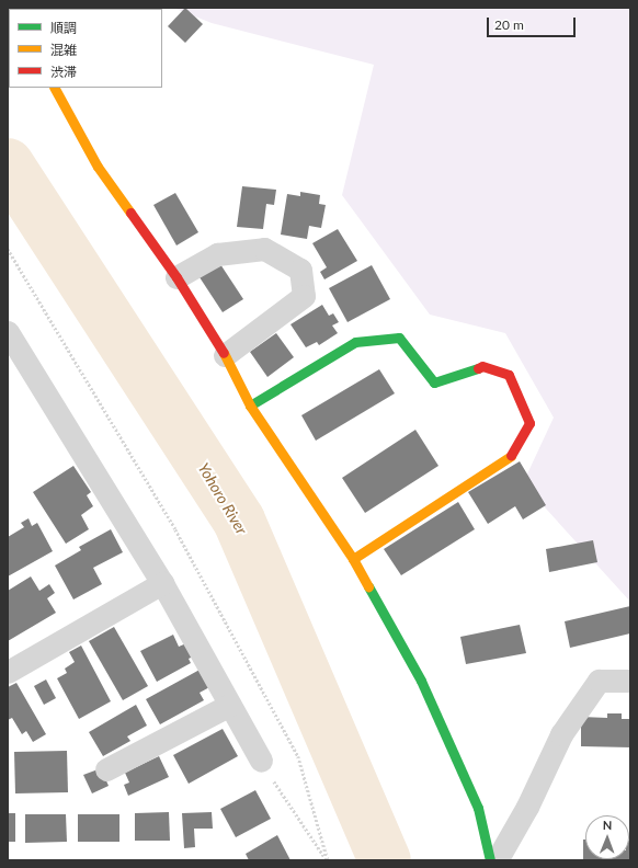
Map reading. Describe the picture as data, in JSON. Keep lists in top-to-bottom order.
{
  "water": ["Yohoro River"],
  "legend": ["順調", "混雑", "渋滞"],
  "scale_bar": "20 m",
  "north": "top"
}
